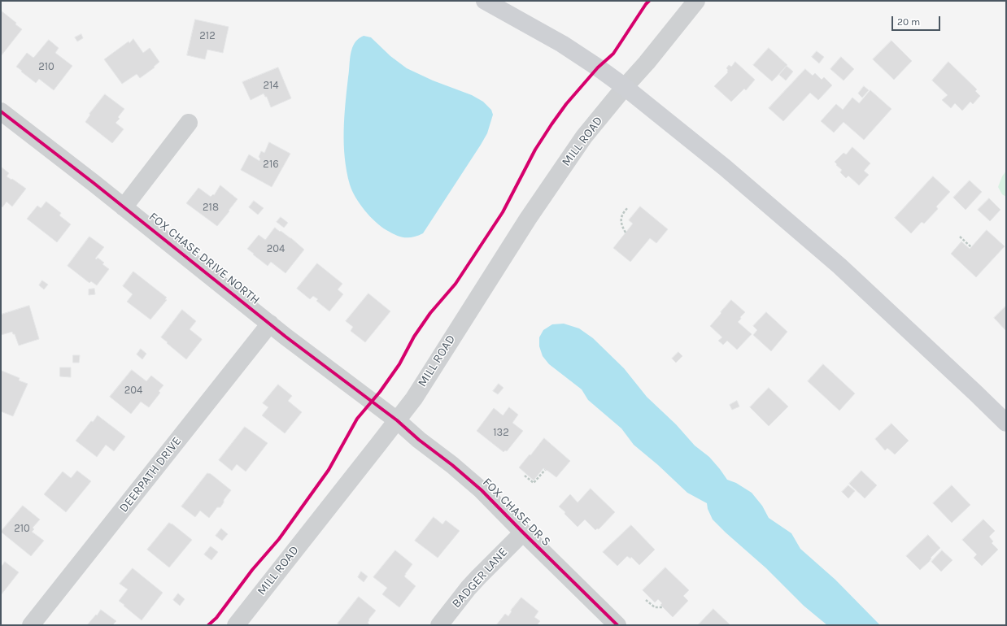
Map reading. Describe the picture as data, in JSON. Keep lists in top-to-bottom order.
{
  "streets": {
    "street": [
      "MILL ROAD",
      "FOX CHASE DRIVE NORTH",
      "DEERPATH DRIVE",
      "FOX CHASE DR S",
      "BADGER LANE"
    ]
  },
  "crossings": [
    ["MILL ROAD", "FOX CHASE DRIVE NORTH"],
    ["MILL ROAD", "FOX CHASE DR S"],
    ["FOX CHASE DRIVE NORTH", "DEERPATH DRIVE"],
    ["FOX CHASE DRIVE NORTH", "FOX CHASE DR S"],
    ["FOX CHASE DR S", "BADGER LANE"]
  ],
  "house_numbers": [
    "212",
    "210",
    "214",
    "216",
    "218",
    "204",
    "204",
    "132",
    "210"
  ],
  "scale_bar": "20 m"
}
